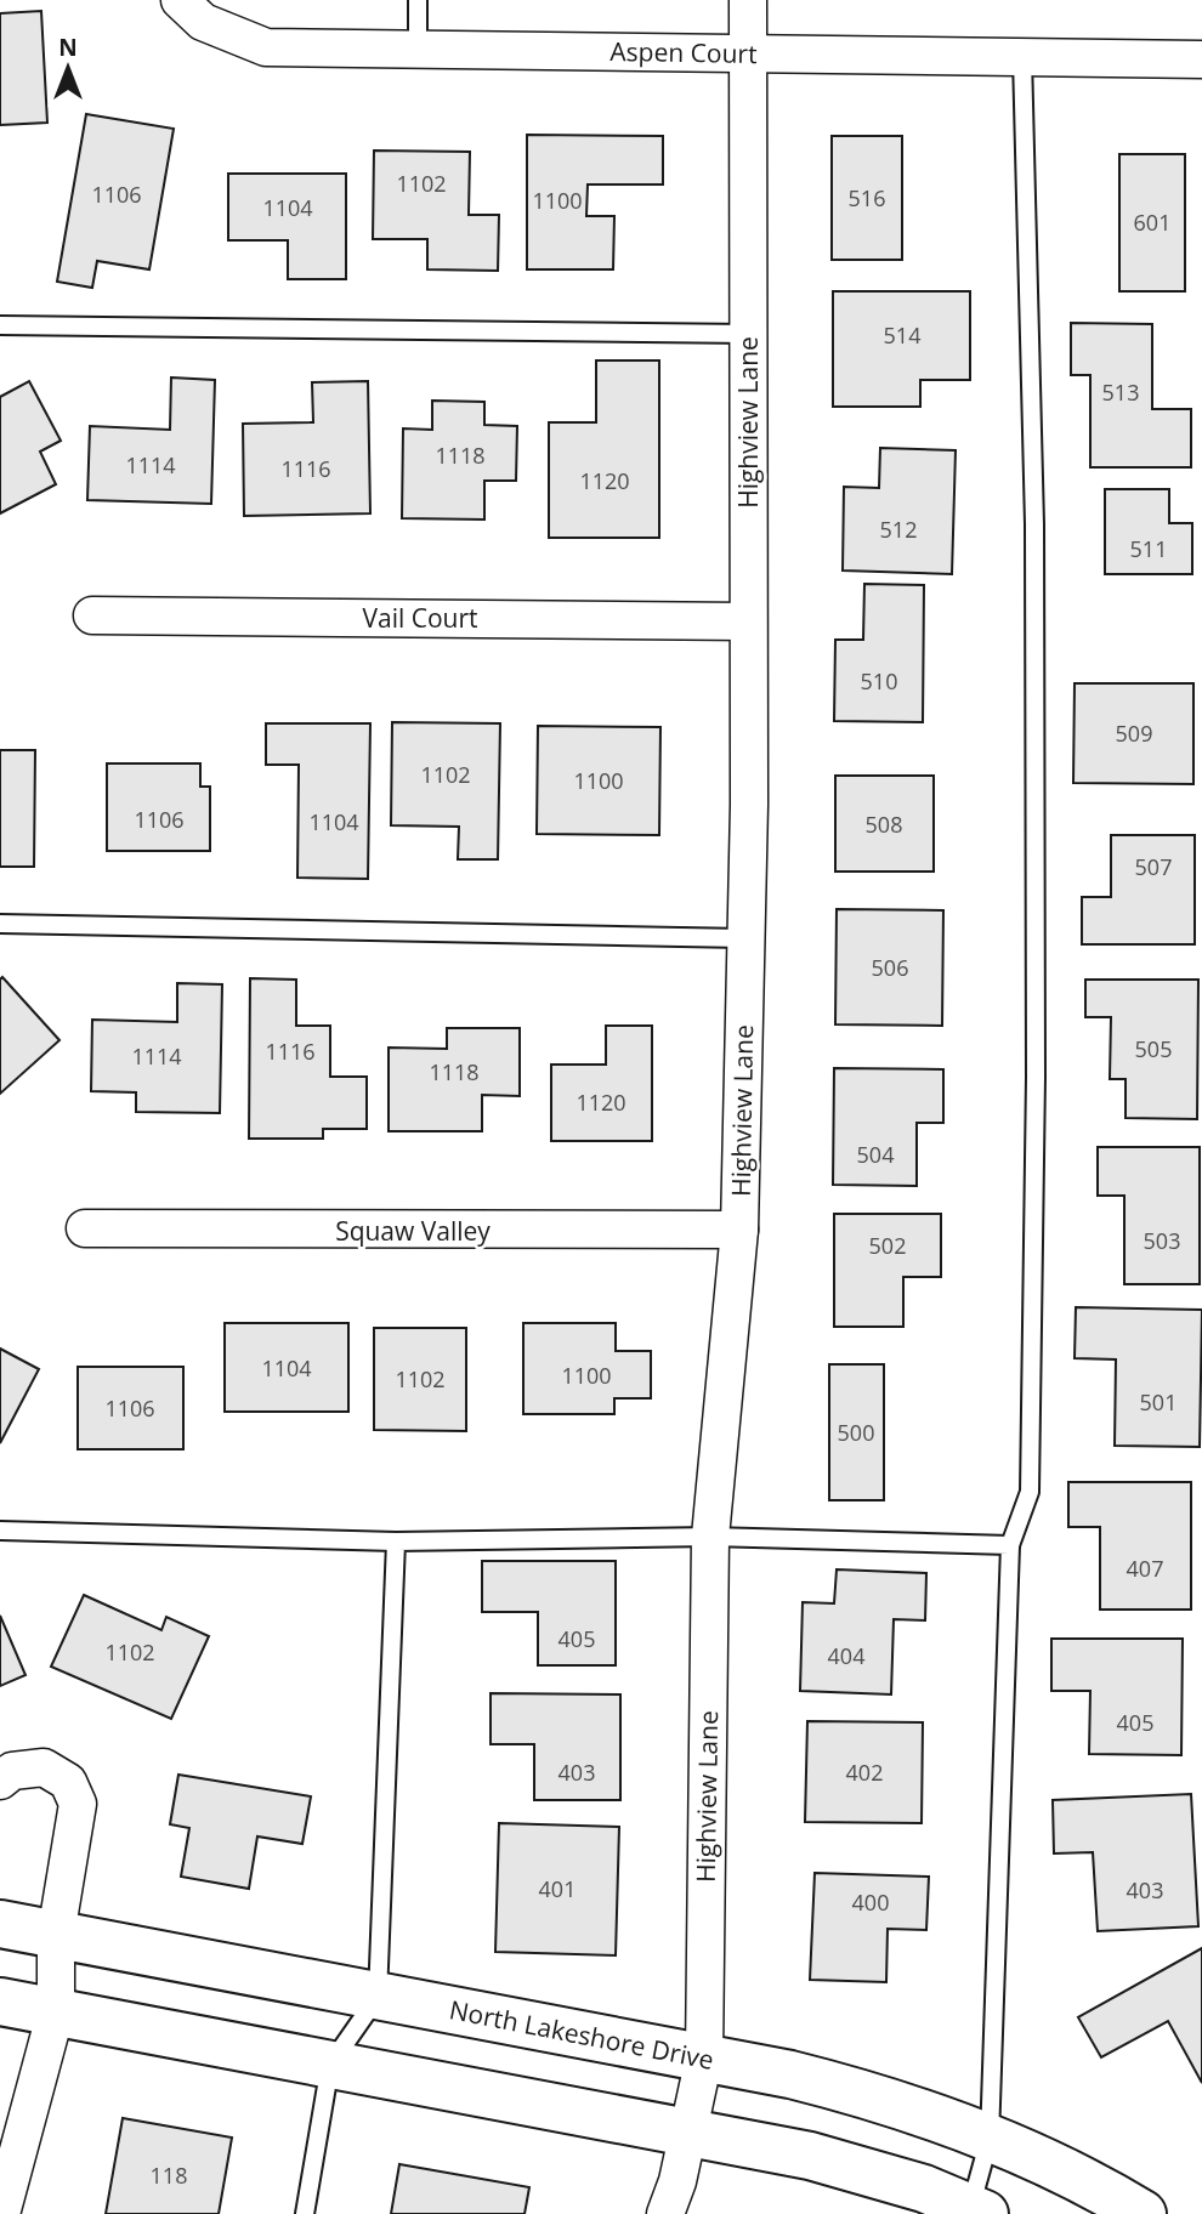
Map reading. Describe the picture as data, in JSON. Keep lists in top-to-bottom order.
{
  "streets": {
    "main road": ["North Lakeshore Drive"],
    "street": [
      "Aspen Court",
      "Highview Lane",
      "Vail Court",
      "Squaw Valley"
    ]
  },
  "crossings": [
    ["Aspen Court", "Highview Lane"],
    ["Highview Lane", "Vail Court"],
    ["Highview Lane", "Squaw Valley"],
    ["Highview Lane", "North Lakeshore Drive"]
  ],
  "house_numbers": [
    "1102",
    "1106",
    "516",
    "1100",
    "1104",
    "601",
    "514",
    "513",
    "1118",
    "1114",
    "1116",
    "1120",
    "512",
    "511",
    "510",
    "509",
    "1102",
    "1100",
    "1106",
    "1104",
    "508",
    "507",
    "506",
    "505",
    "1116",
    "1114",
    "1118",
    "1120",
    "504",
    "503",
    "502",
    "1104",
    "1100",
    "1102",
    "501",
    "1106",
    "500",
    "407",
    "405",
    "1102",
    "404",
    "405",
    "403",
    "402",
    "401",
    "403",
    "400",
    "118"
  ],
  "north": "top"
}
